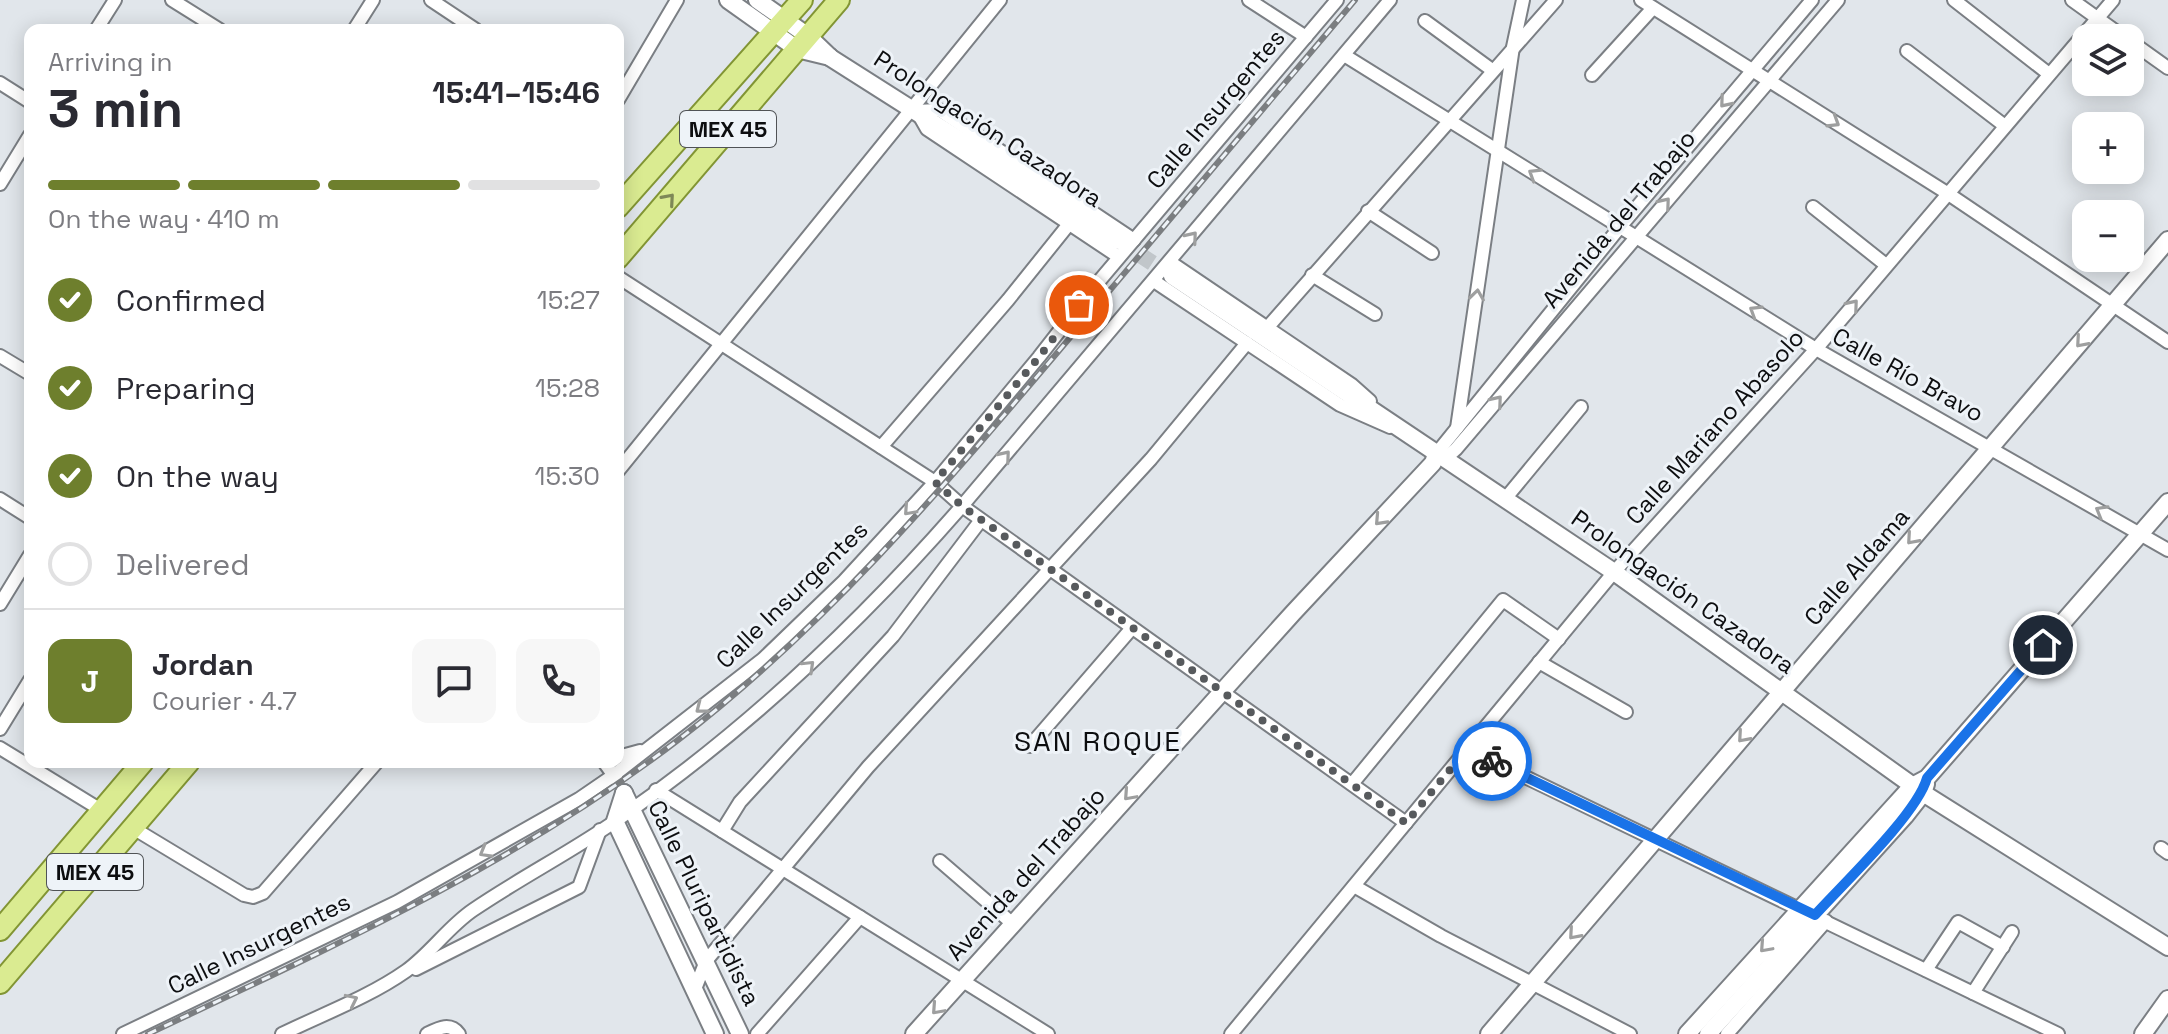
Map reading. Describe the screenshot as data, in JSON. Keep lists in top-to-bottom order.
{
  "streets": {
    "main road": ["MEX 45"],
    "street": [
      "Calle Insurgentes",
      "Prolongación Cazadora",
      "Avenida del Trabajo",
      "Calle Río Bravo",
      "Calle Mariano Abasolo",
      "Calle Aldama",
      "Calle Pluripartidista"
    ]
  },
  "crossings": [
    ["Calle Insurgentes", "Prolongación Cazadora"],
    ["Calle Insurgentes", "Calle Pluripartidista"],
    ["MEX 45", "Prolongación Cazadora"],
    ["Prolongación Cazadora", "Avenida del Trabajo"],
    ["Prolongación Cazadora", "Calle Mariano Abasolo"],
    ["Prolongación Cazadora", "Calle Aldama"],
    ["Avenida del Trabajo", "Calle Río Bravo"],
    ["Calle Río Bravo", "Calle Mariano Abasolo"],
    ["Calle Río Bravo", "Calle Aldama"]
  ],
  "one_way": ["Calle Río Bravo", "Calle Aldama"],
  "districts": ["SAN ROQUE"],
  "page": {
    "map_buttons": ["+", "−"],
    "heading": ["3 min", "Arriving in", "15:41–15:46"],
    "panel": ["Jordan", "Courier · 4.7"],
    "bar": "On the way · 410 m",
    "list": [
      ["Confirmed", "15:27"],
      ["Preparing", "15:28"],
      ["On the way", "15:30"],
      "Delivered"
    ],
    "round": "J"
  }
}
